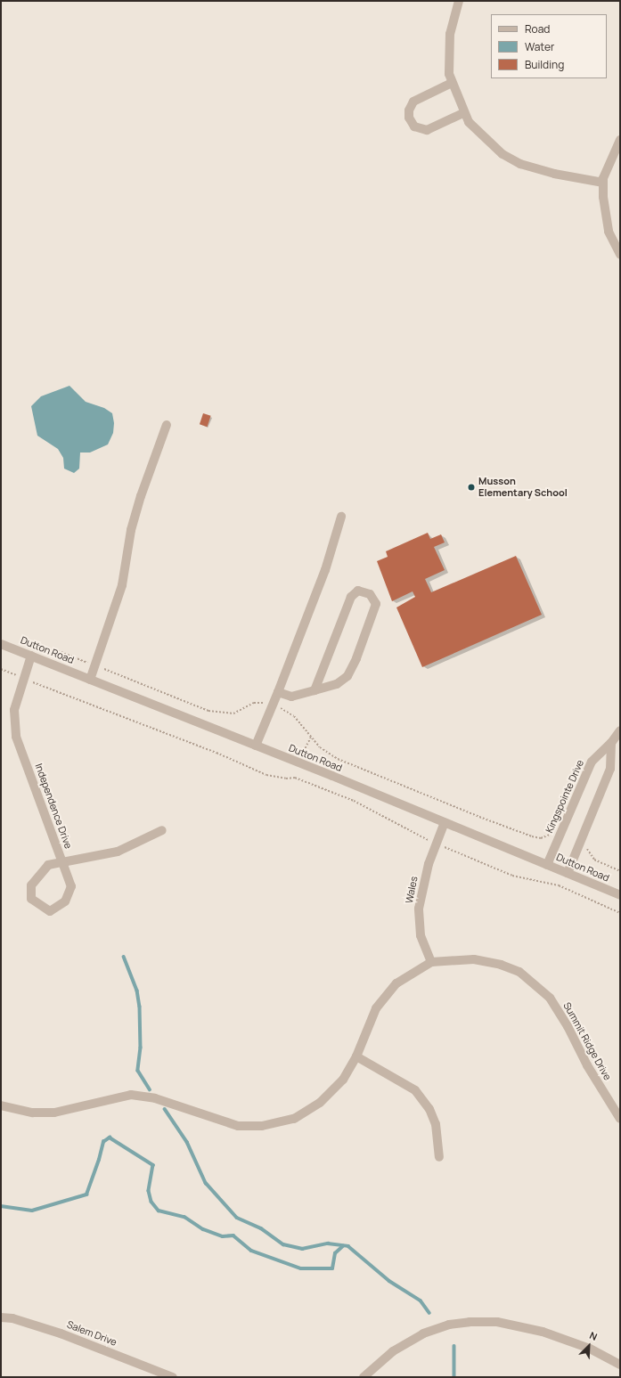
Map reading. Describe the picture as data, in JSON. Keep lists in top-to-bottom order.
{
  "streets": {
    "street": [
      "Dutton Road",
      "Kingspointe Drive",
      "Independence Drive",
      "Wales",
      "Summit Ridge Drive",
      "Salem Drive"
    ]
  },
  "crossings": [
    ["Dutton Road", "Kingspointe Drive"],
    ["Dutton Road", "Independence Drive"],
    ["Dutton Road", "Wales"],
    ["Wales", "Summit Ridge Drive"]
  ],
  "places": ["Musson Elementary School"],
  "legend": ["Road", "Water", "Building"],
  "north": "top right"
}
